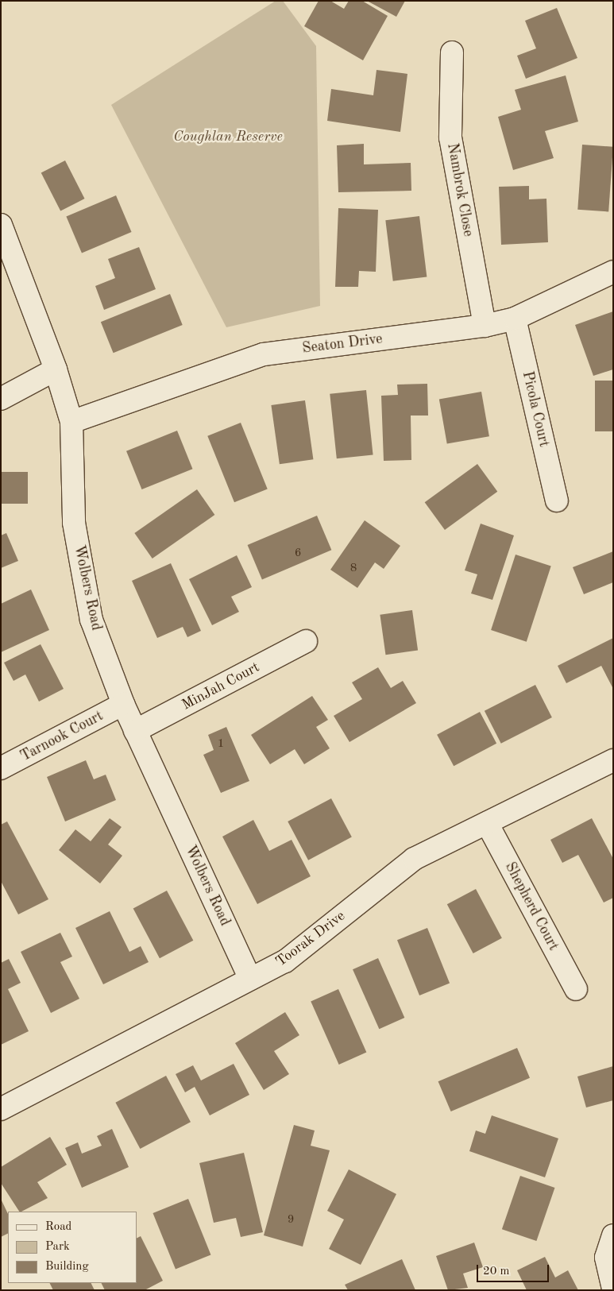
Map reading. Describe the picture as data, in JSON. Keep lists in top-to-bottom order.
{
  "streets": {
    "street": [
      "Nambrok Close",
      "Seaton Drive",
      "Picola Court",
      "Wolbers Road",
      "MinJah Court",
      "Tarnook Court",
      "Shepherd Court",
      "Toorak Drive"
    ]
  },
  "crossings": [
    ["Nambrok Close", "Seaton Drive"],
    ["Seaton Drive", "Picola Court"],
    ["Seaton Drive", "Wolbers Road"],
    ["Wolbers Road", "MinJah Court"],
    ["Wolbers Road", "Tarnook Court"],
    ["Wolbers Road", "Toorak Drive"],
    ["Shepherd Court", "Toorak Drive"]
  ],
  "parks": ["Coughlan Reserve"],
  "house_numbers": [
    "6",
    "8",
    "1",
    "9"
  ],
  "legend": ["Road", "Park", "Building"],
  "scale_bar": "20 m"
}
